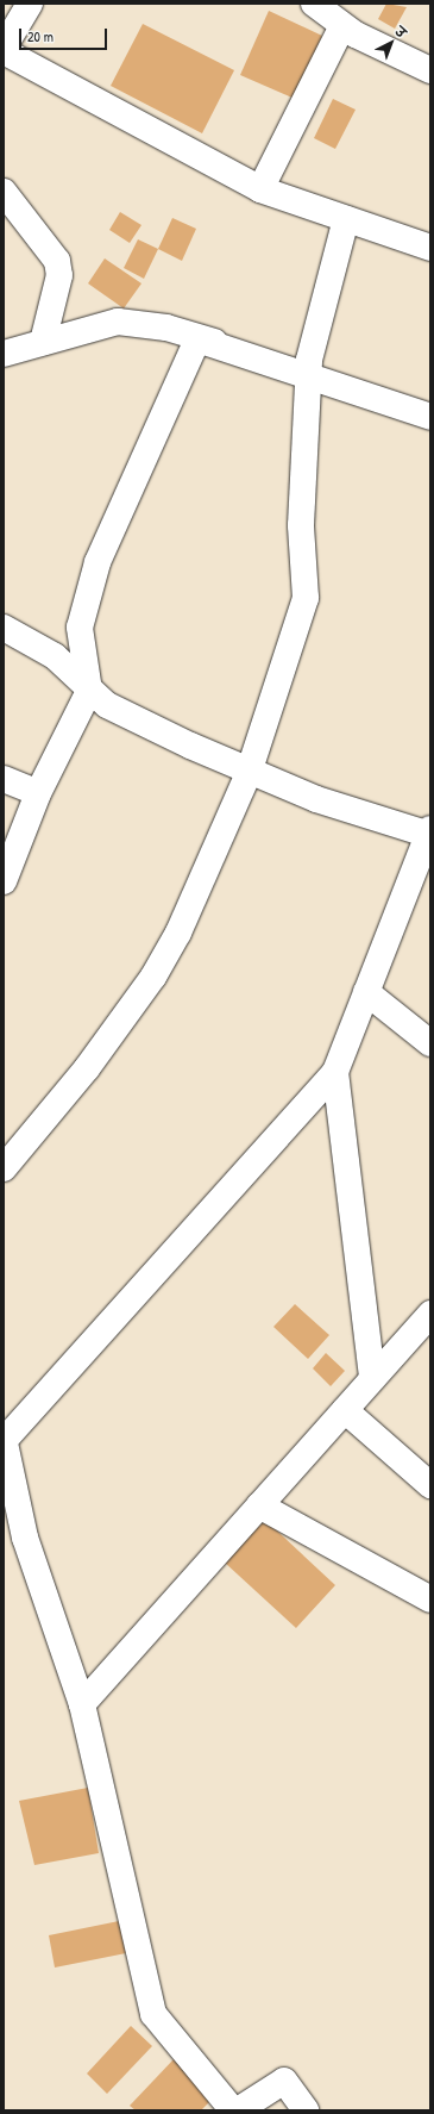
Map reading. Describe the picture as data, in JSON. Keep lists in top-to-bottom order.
{
  "scale_bar": "20 m",
  "north": "top right"
}
